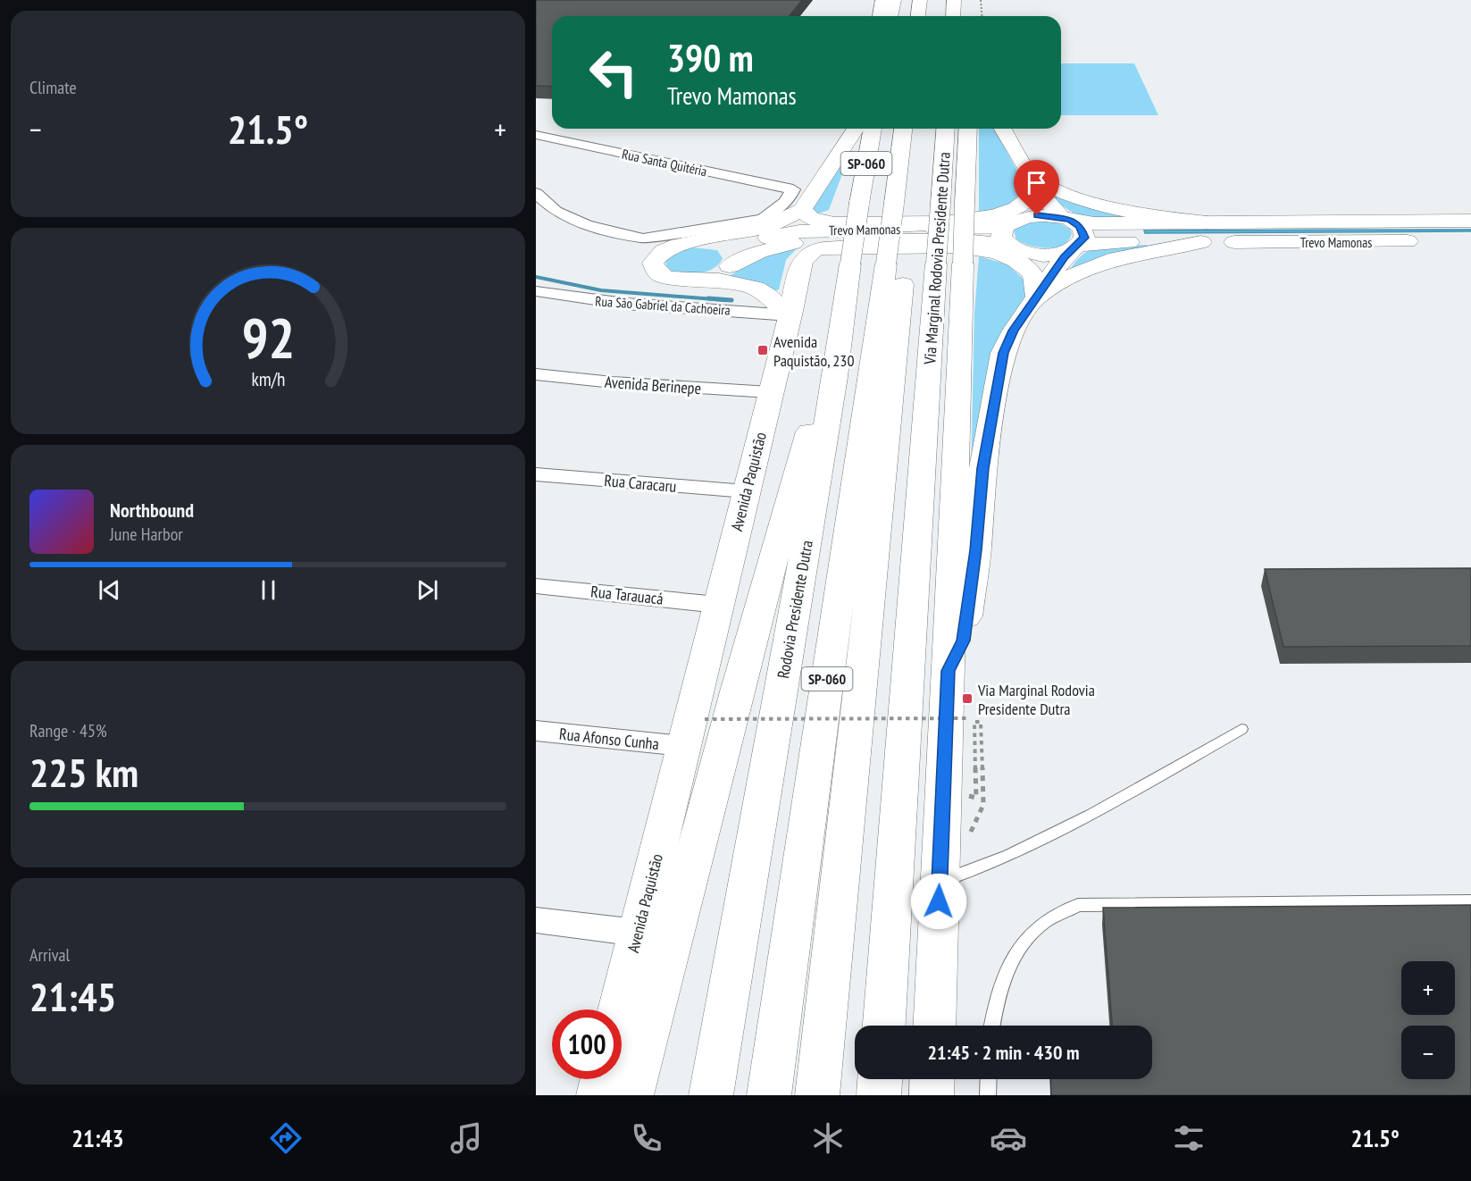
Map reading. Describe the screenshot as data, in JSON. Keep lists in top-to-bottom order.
{
  "streets": {
    "main road": [
      "SP-060",
      "Trevo Mamonas",
      "Via Marginal Rodovia Presidente Dutra",
      "Avenida Paquistão",
      "Rodovia Presidente Dutra"
    ],
    "street": [
      "Rua Santa Quitéria",
      "Rua São Gabriel da Cachoeira",
      "Avenida Berinepe",
      "Rua Caracaru",
      "Rua Tarauacá",
      "Rua Afonso Cunha"
    ]
  },
  "crossings": [
    ["SP-060", "Via Marginal Rodovia Presidente Dutra"],
    ["Rua São Gabriel da Cachoeira", "Avenida Paquistão"],
    ["Avenida Berinepe", "Avenida Paquistão"],
    ["Avenida Paquistão", "Rua Caracaru"],
    ["Avenida Paquistão", "Rua Tarauacá"],
    ["Avenida Paquistão", "Rua Afonso Cunha"]
  ],
  "places": {
    "transit": ["Avenida Paquistão, 230", "Via Marginal Rodovia Presidente Dutra"]
  },
  "page": {
    "tile": [
      "Climate",
      ["Range · 45%", "225 km"],
      ["Arrival", "21:45"]
    ],
    "turn": ["390 m", "Trevo Mamonas"],
    "heat": ["−", "21.5°", "+"],
    "song": ["Northbound", "June Harbor"],
    "map_buttons": ["+", "−"],
    "limit": "100",
    "trip": "21:45 · 2 min · 430 m",
    "tabs": ["21:43", "21.5°"],
    "gauge": ["92", "km/h"]
  }
}
